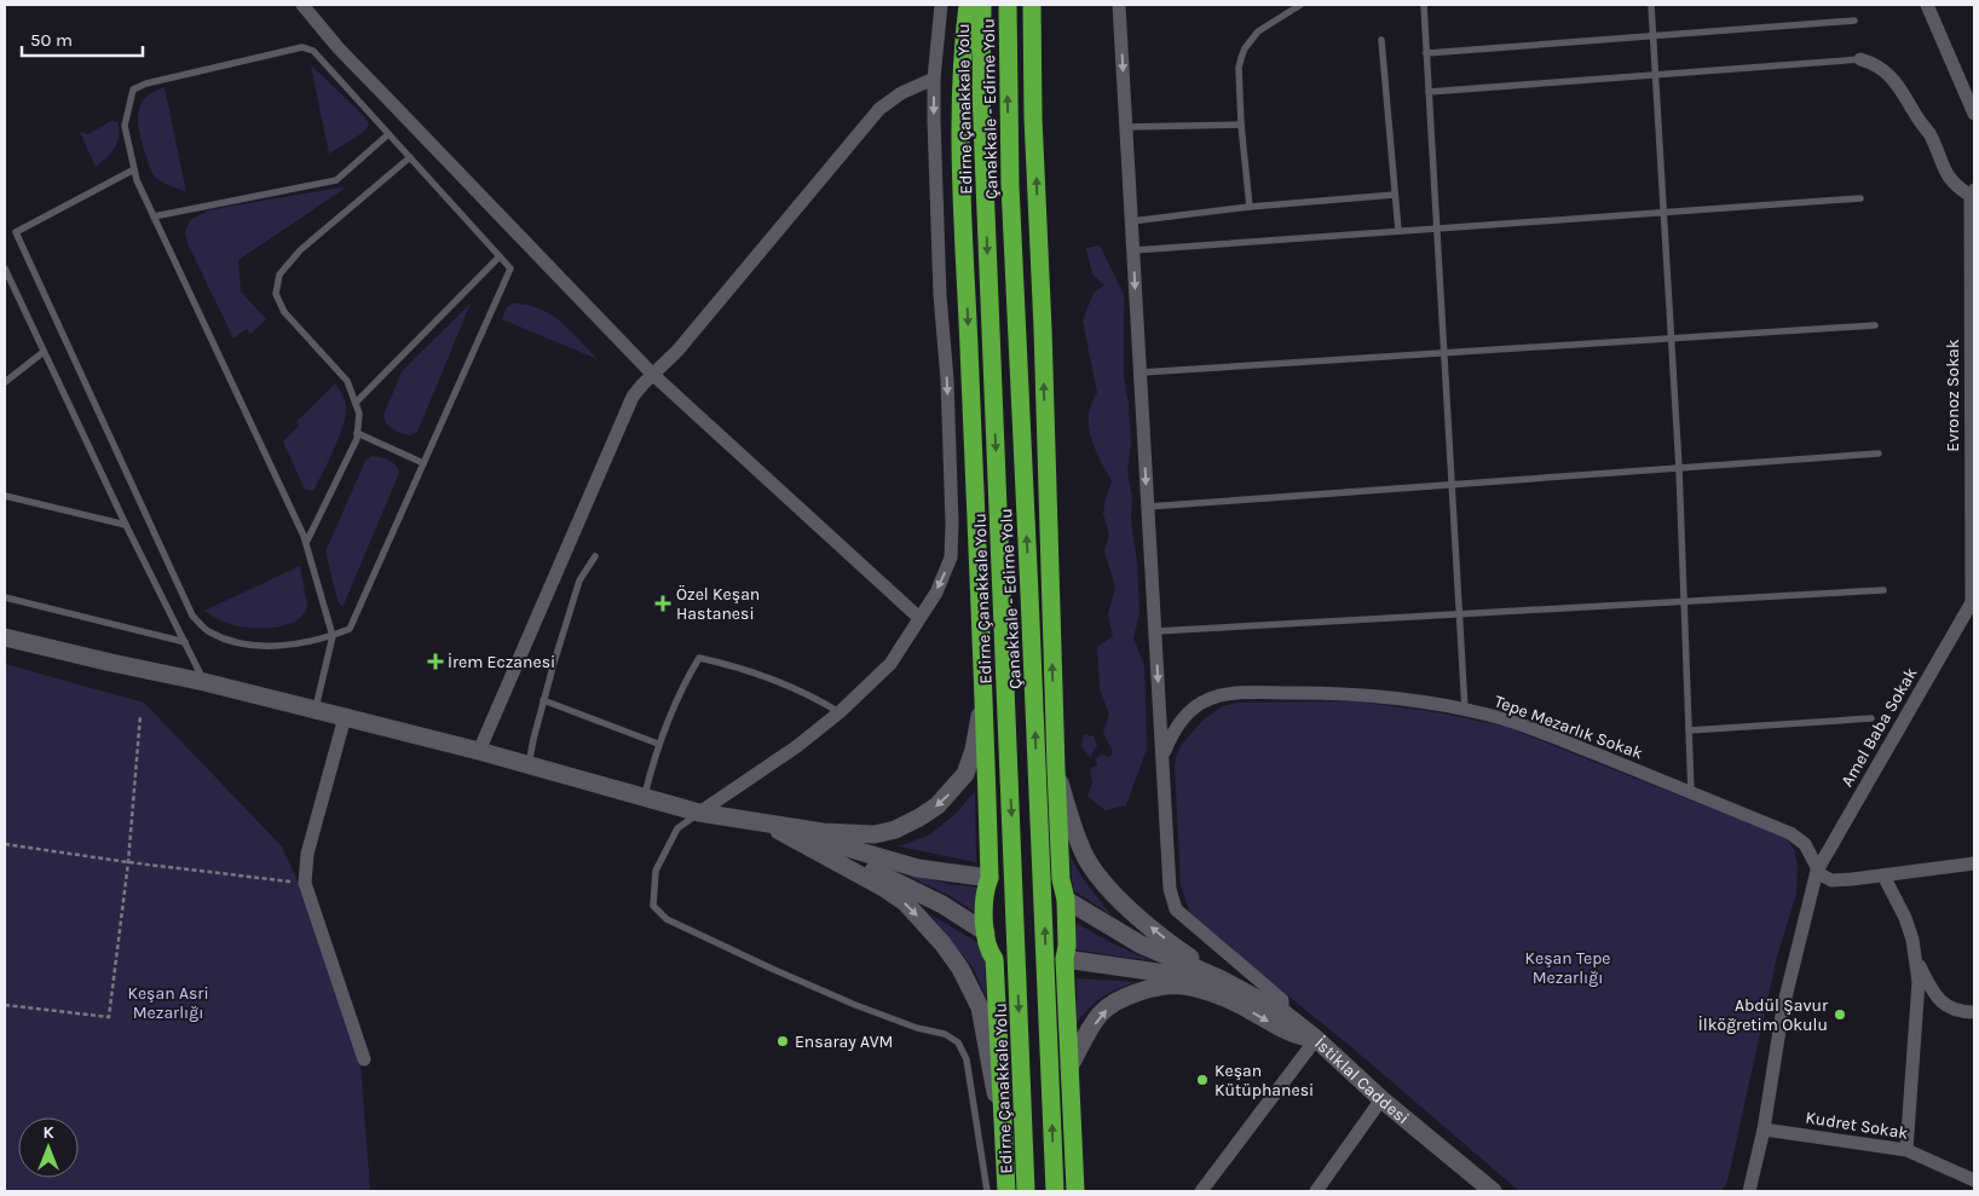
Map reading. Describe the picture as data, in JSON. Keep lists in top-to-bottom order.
{
  "streets": {
    "highway": ["Edirne Çanakkale Yolu", "Çanakkale - Edirne Yolu"],
    "street": [
      "Evronoz Sokak",
      "Tepe Mezarlık Sokak",
      "Amel Baba Sokak",
      "İstiklal Caddesi",
      "Kudret Sokak"
    ]
  },
  "crossings": [
    ["Evronoz Sokak", "Amel Baba Sokak"],
    ["Tepe Mezarlık Sokak", "Amel Baba Sokak"],
    ["Amel Baba Sokak", "Kudret Sokak"]
  ],
  "parks": ["Keşan Tepe Mezarlığı", "Keşan Asri Mezarlığı"],
  "places": {
    "health": ["Özel Keşan Hastanesi", "İrem Eczanesi"],
    "other": ["Abdül Şavur İlköğretim Okulu", "Ensaray AVM", "Keşan Kütüphanesi"]
  },
  "scale_bar": "50 m",
  "north": "top"
}
